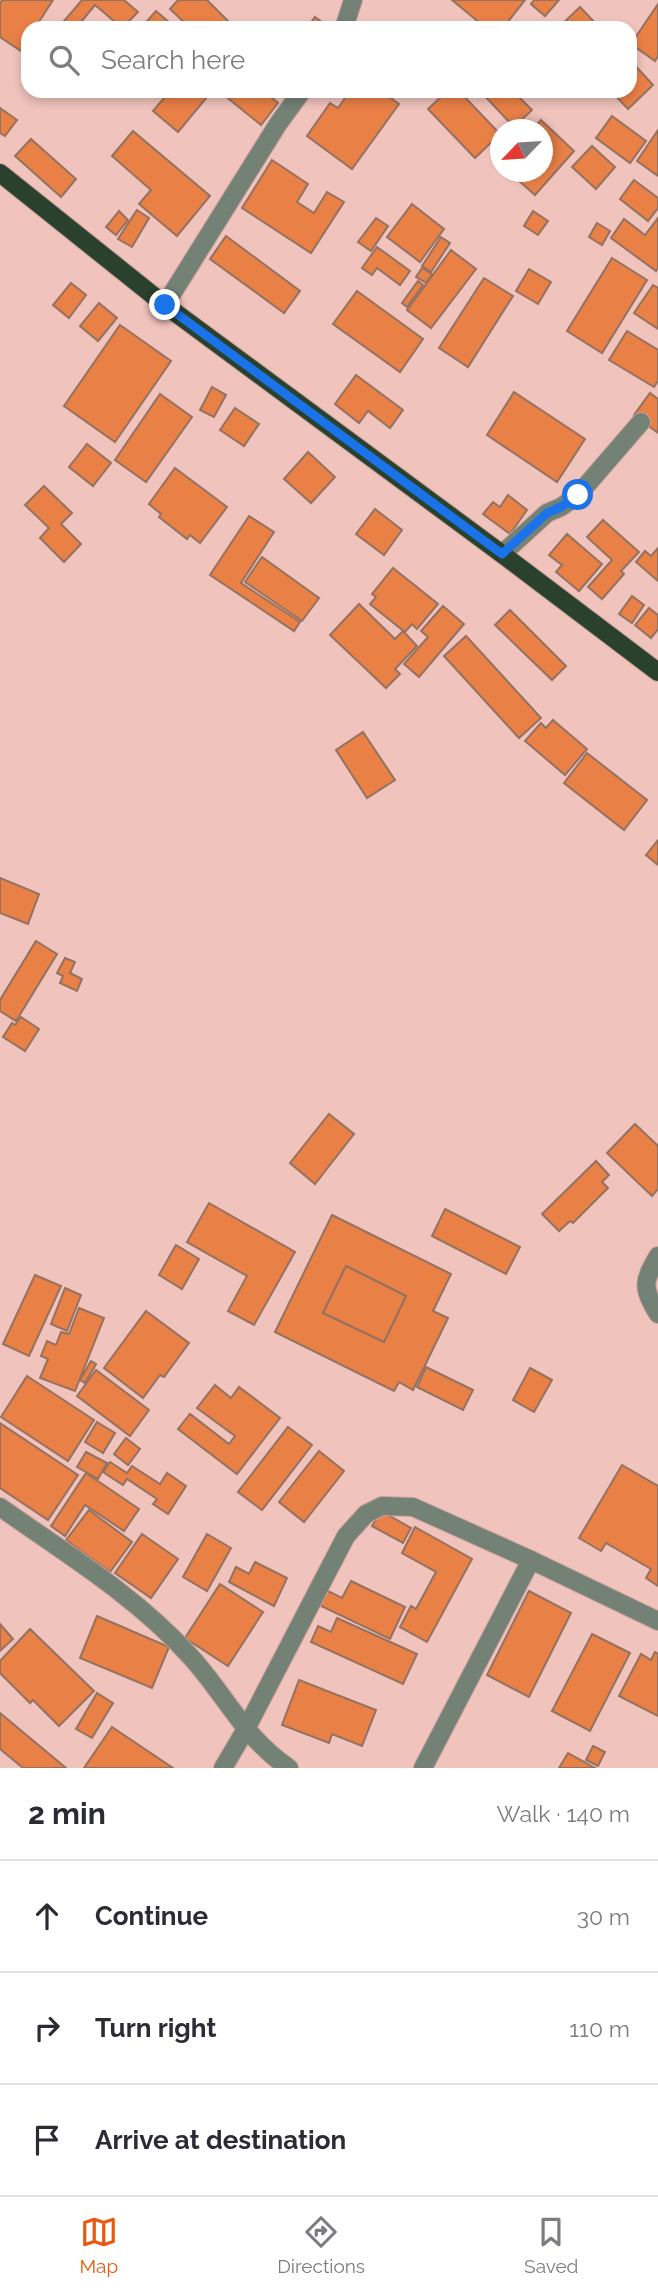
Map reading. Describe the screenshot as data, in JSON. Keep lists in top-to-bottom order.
{
  "north": "bottom left",
  "page": {
    "search": "Search here",
    "heading": ["2 min", "Walk · 140 m"],
    "list": [
      ["Continue", "30 m"],
      ["Turn right", "110 m"],
      "Arrive at destination"
    ],
    "nav": ["Map", "Directions", "Saved"]
  }
}
